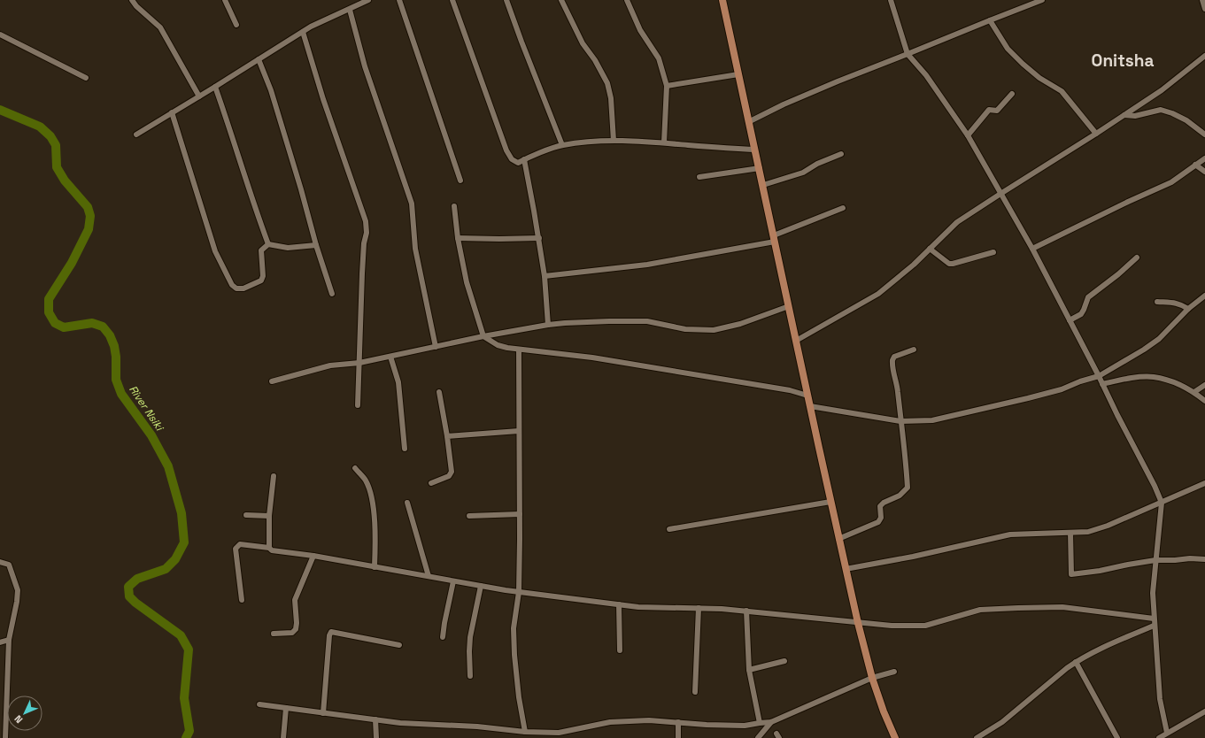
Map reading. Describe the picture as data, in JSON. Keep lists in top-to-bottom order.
{
  "districts": ["Onitsha"],
  "water": ["River Nsiki"],
  "north": "bottom left"
}
